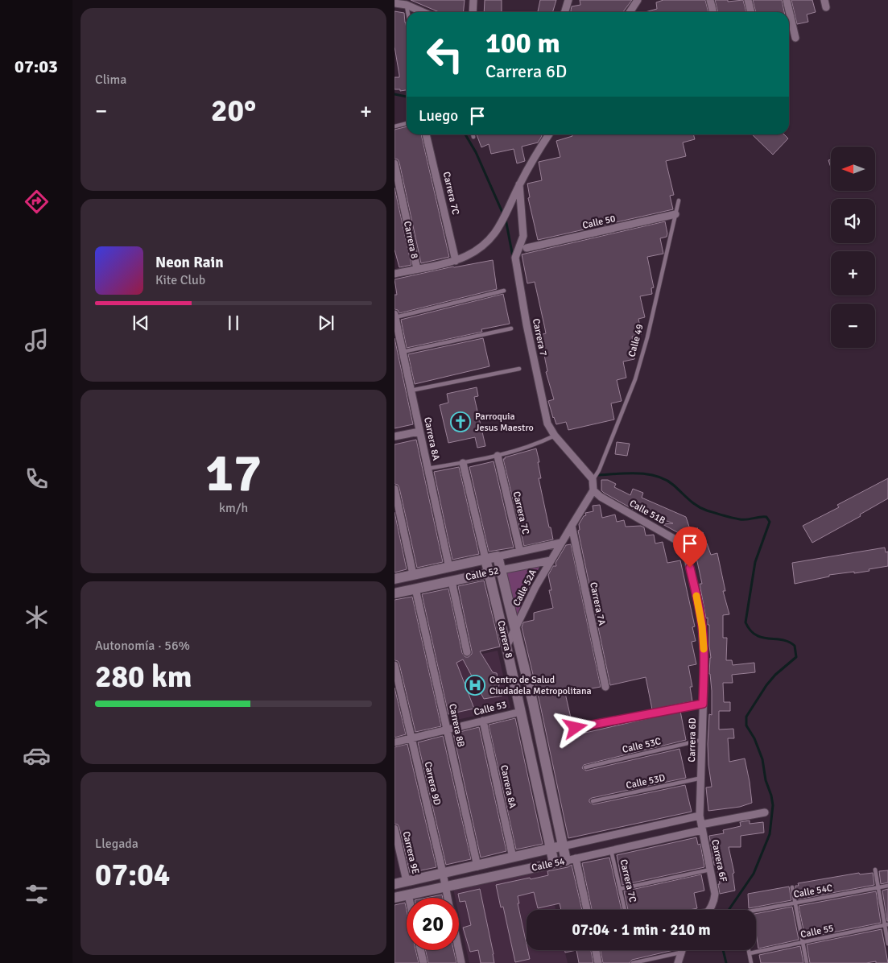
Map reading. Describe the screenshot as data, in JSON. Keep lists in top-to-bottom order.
{
  "streets": {
    "street": [
      "Carrera 7C",
      "Calle 50",
      "Carrera 8",
      "Carrera 7",
      "Carrera 8A",
      "Calle 51B",
      "Calle 52",
      "Calle 52A",
      "Carrera 7A",
      "Calle 53",
      "Carrera 8B",
      "Carrera 6D",
      "Carrera 9D",
      "Carrera 9E",
      "Carrera 6F",
      "Calle 54"
    ],
    "lane": [
      "Calle 49",
      "Calle 53C",
      "Calle 53D",
      "Calle 54C",
      "Calle 55"
    ]
  },
  "crossings": [
    ["Carrera 7C", "Calle 52"],
    ["Carrera 7C", "Calle 54"],
    ["Calle 50", "Calle 49"],
    ["Carrera 8", "Calle 52"],
    ["Carrera 8", "Calle 52A"],
    ["Carrera 8", "Calle 53"],
    ["Carrera 8", "Calle 54"],
    ["Carrera 7", "Calle 49"],
    ["Carrera 8A", "Calle 52"],
    ["Carrera 8A", "Calle 53"],
    ["Carrera 8A", "Calle 54"],
    ["Calle 51B", "Carrera 6D"],
    ["Calle 52", "Calle 52A"],
    ["Calle 52", "Carrera 8B"],
    ["Calle 53", "Carrera 8B"],
    ["Calle 53", "Carrera 9D"],
    ["Carrera 8B", "Calle 54"],
    ["Carrera 6D", "Calle 53C"],
    ["Carrera 6D", "Calle 53D"],
    ["Carrera 6D", "Carrera 6F"],
    ["Carrera 6D", "Calle 54"],
    ["Carrera 9D", "Calle 54"],
    ["Carrera 9E", "Calle 54"],
    ["Carrera 6F", "Calle 54"]
  ],
  "places": {
    "church": ["Parroquia Jesus Maestro"],
    "hospital": ["Centro de Salud Ciudadela Metropolitana"]
  },
  "north": "left",
  "page": {
    "tabs": "07:03",
    "tile": [
      "Clima",
      ["17", "km/h"],
      ["Autonomía · 56%", "280 km"],
      ["Llegada", "07:04"]
    ],
    "turn": ["100 m", "Carrera 6D"],
    "heat": ["−", "20°", "+"],
    "then": "Luego",
    "map_buttons": ["+", "−"],
    "song": ["Neon Rain", "Kite Club"],
    "limit": "20",
    "trip": "07:04 · 1 min · 210 m"
  }
}
